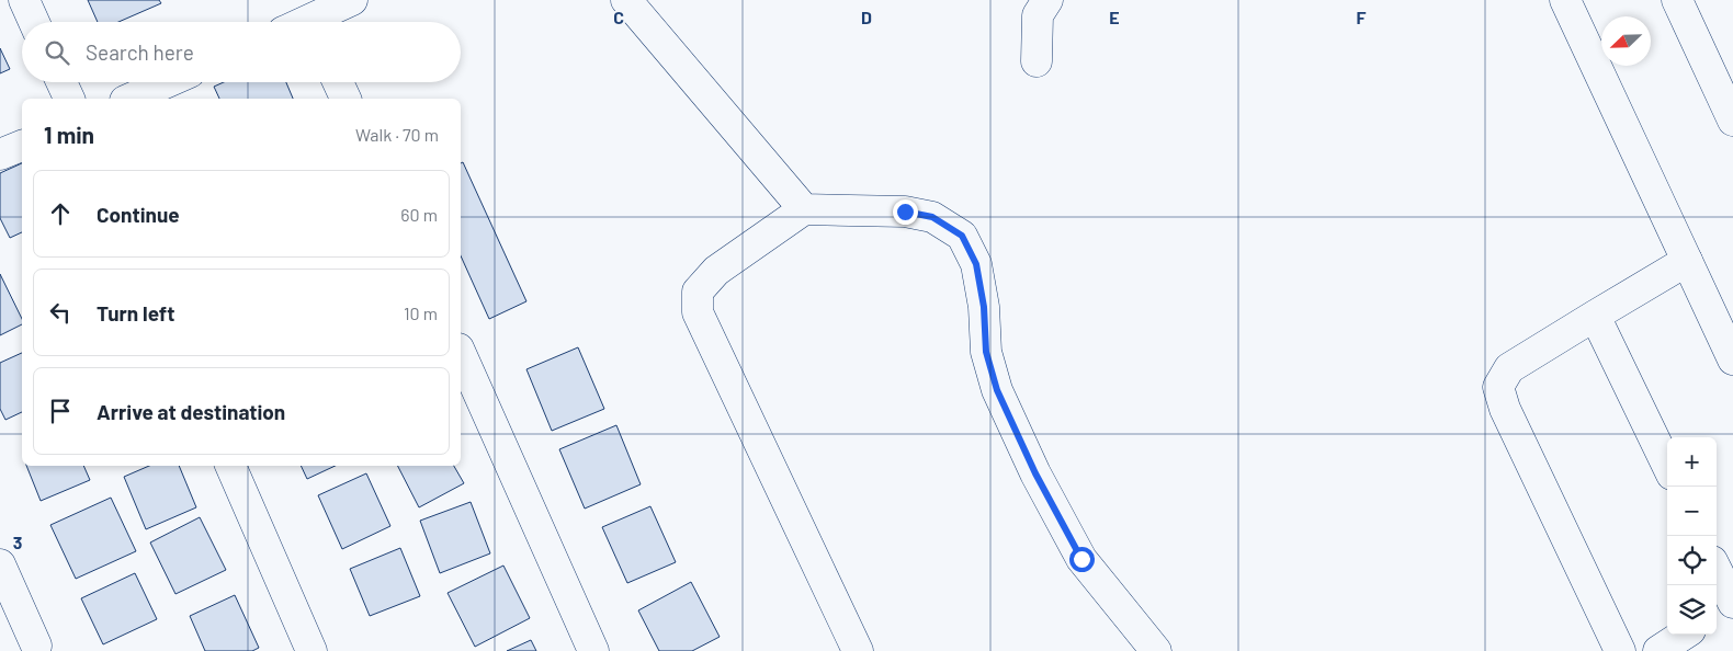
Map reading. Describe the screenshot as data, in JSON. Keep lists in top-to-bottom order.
{
  "north": "bottom left",
  "page": {
    "search": "Search here",
    "heading": ["1 min", "Walk · 70 m"],
    "list": [
      ["Continue", "60 m"],
      ["Turn left", "10 m"],
      "Arrive at destination"
    ],
    "map_buttons": ["+", "−"]
  },
  "grid": {
    "columns": [
      "C",
      "D",
      "E",
      "F"
    ],
    "rows": ["3"]
  }
}
